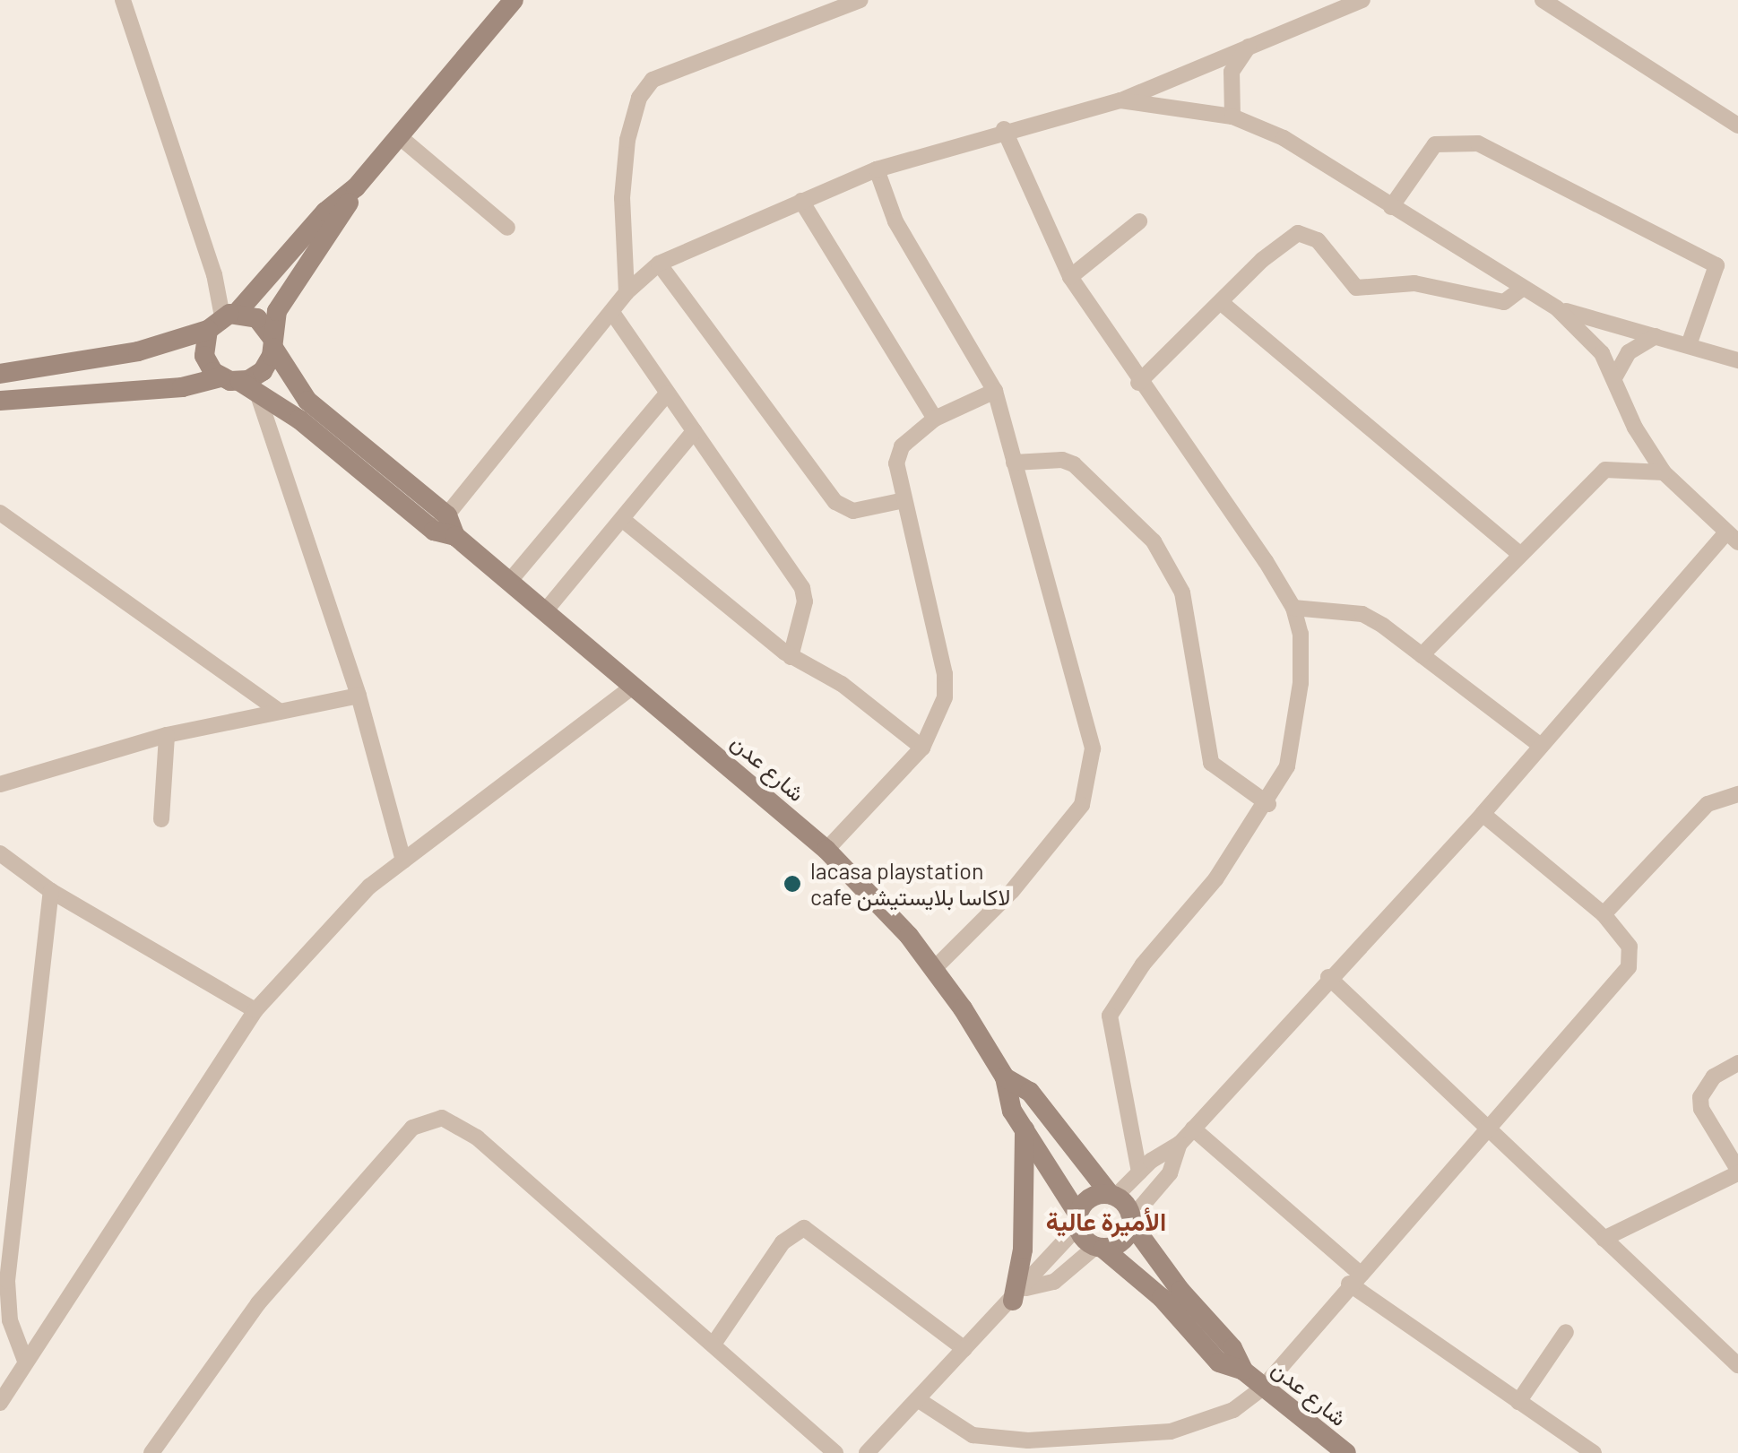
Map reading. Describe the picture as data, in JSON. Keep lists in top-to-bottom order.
{
  "streets": {
    "street": ["شارع عدن"]
  },
  "districts": ["الأميرة عالية"],
  "places": ["lacasa playstation cafe لاكاسا بلايستيشن"]
}
